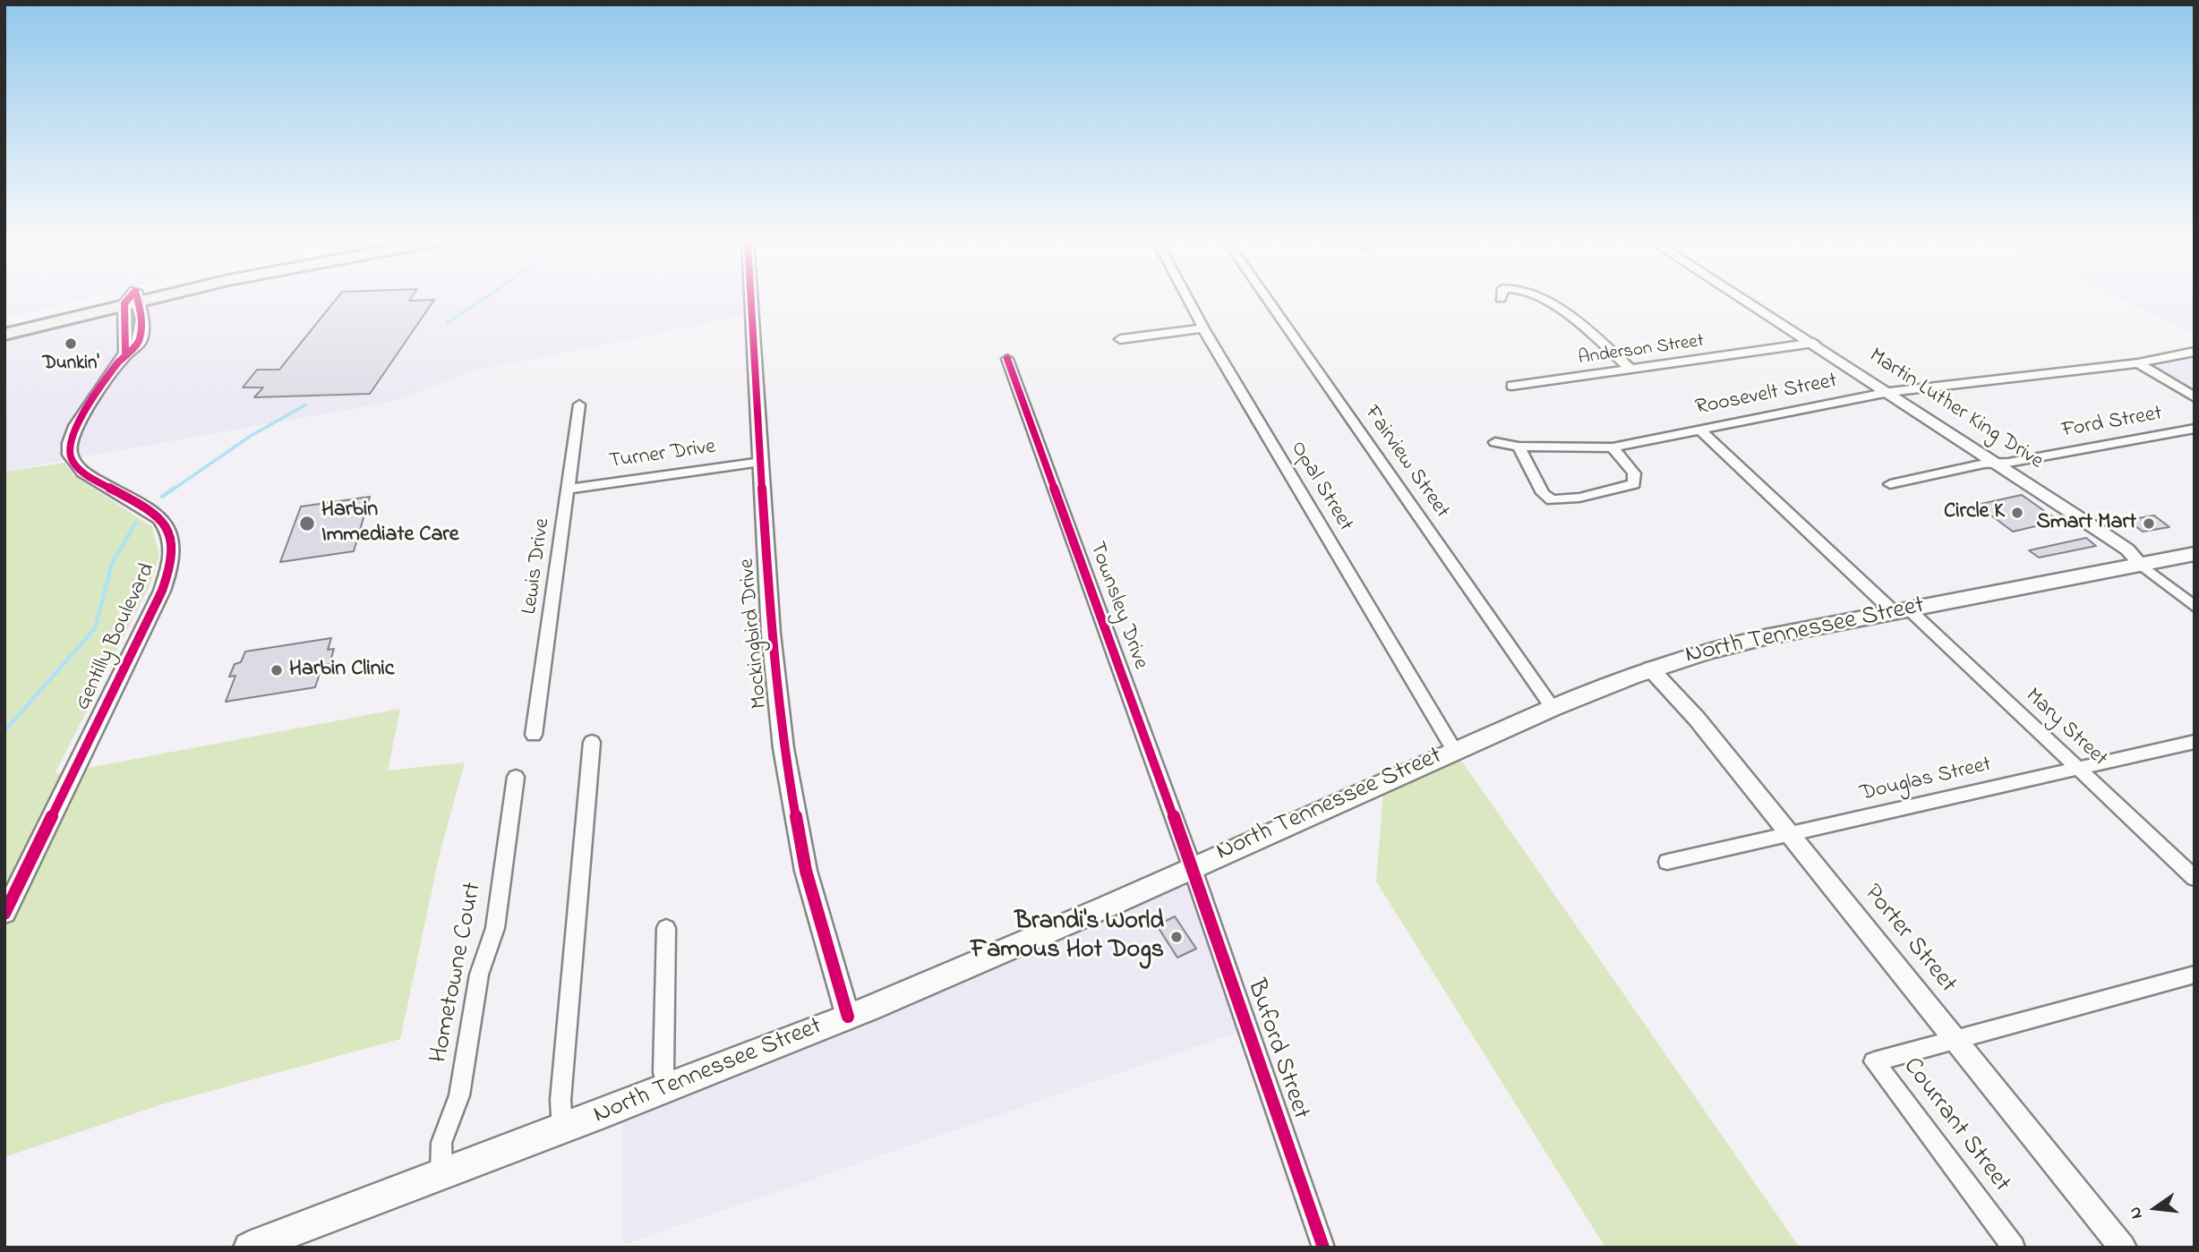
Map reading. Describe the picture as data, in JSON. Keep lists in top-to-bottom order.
{
  "streets": {
    "main road": ["North Tennessee Street"],
    "street": [
      "Anderson Street",
      "Roosevelt Street",
      "Martin Luther King Drive",
      "Ford Street",
      "Turner Drive",
      "Fairview Street",
      "Opal Street",
      "Lewis Drive",
      "Townsley Drive",
      "Mockingbird Drive",
      "Gentilly Boulevard",
      "Mary Street",
      "Douglas Street",
      "Porter Street",
      "Hometowne Court",
      "Buford Street",
      "Courrant Street"
    ]
  },
  "crossings": [
    ["Anderson Street", "Martin Luther King Drive"],
    ["Roosevelt Street", "Martin Luther King Drive"],
    ["Roosevelt Street", "Mary Street"],
    ["Martin Luther King Drive", "Ford Street"],
    ["Martin Luther King Drive", "North Tennessee Street"],
    ["Turner Drive", "Lewis Drive"],
    ["Turner Drive", "Mockingbird Drive"],
    ["Fairview Street", "North Tennessee Street"],
    ["Opal Street", "North Tennessee Street"],
    ["Townsley Drive", "North Tennessee Street"],
    ["Townsley Drive", "Buford Street"],
    ["North Tennessee Street", "Mockingbird Drive"],
    ["North Tennessee Street", "Mary Street"],
    ["North Tennessee Street", "Porter Street"],
    ["North Tennessee Street", "Hometowne Court"],
    ["North Tennessee Street", "Buford Street"],
    ["Mary Street", "Douglas Street"],
    ["Douglas Street", "Porter Street"],
    ["Porter Street", "Courrant Street"]
  ],
  "places": [
    "Dunkin'",
    "Circle K",
    "Harbin Immediate Care",
    "Smart Mart",
    "Harbin Clinic",
    "Brandi's World Famous Hot Dogs"
  ],
  "north": "left"
}
